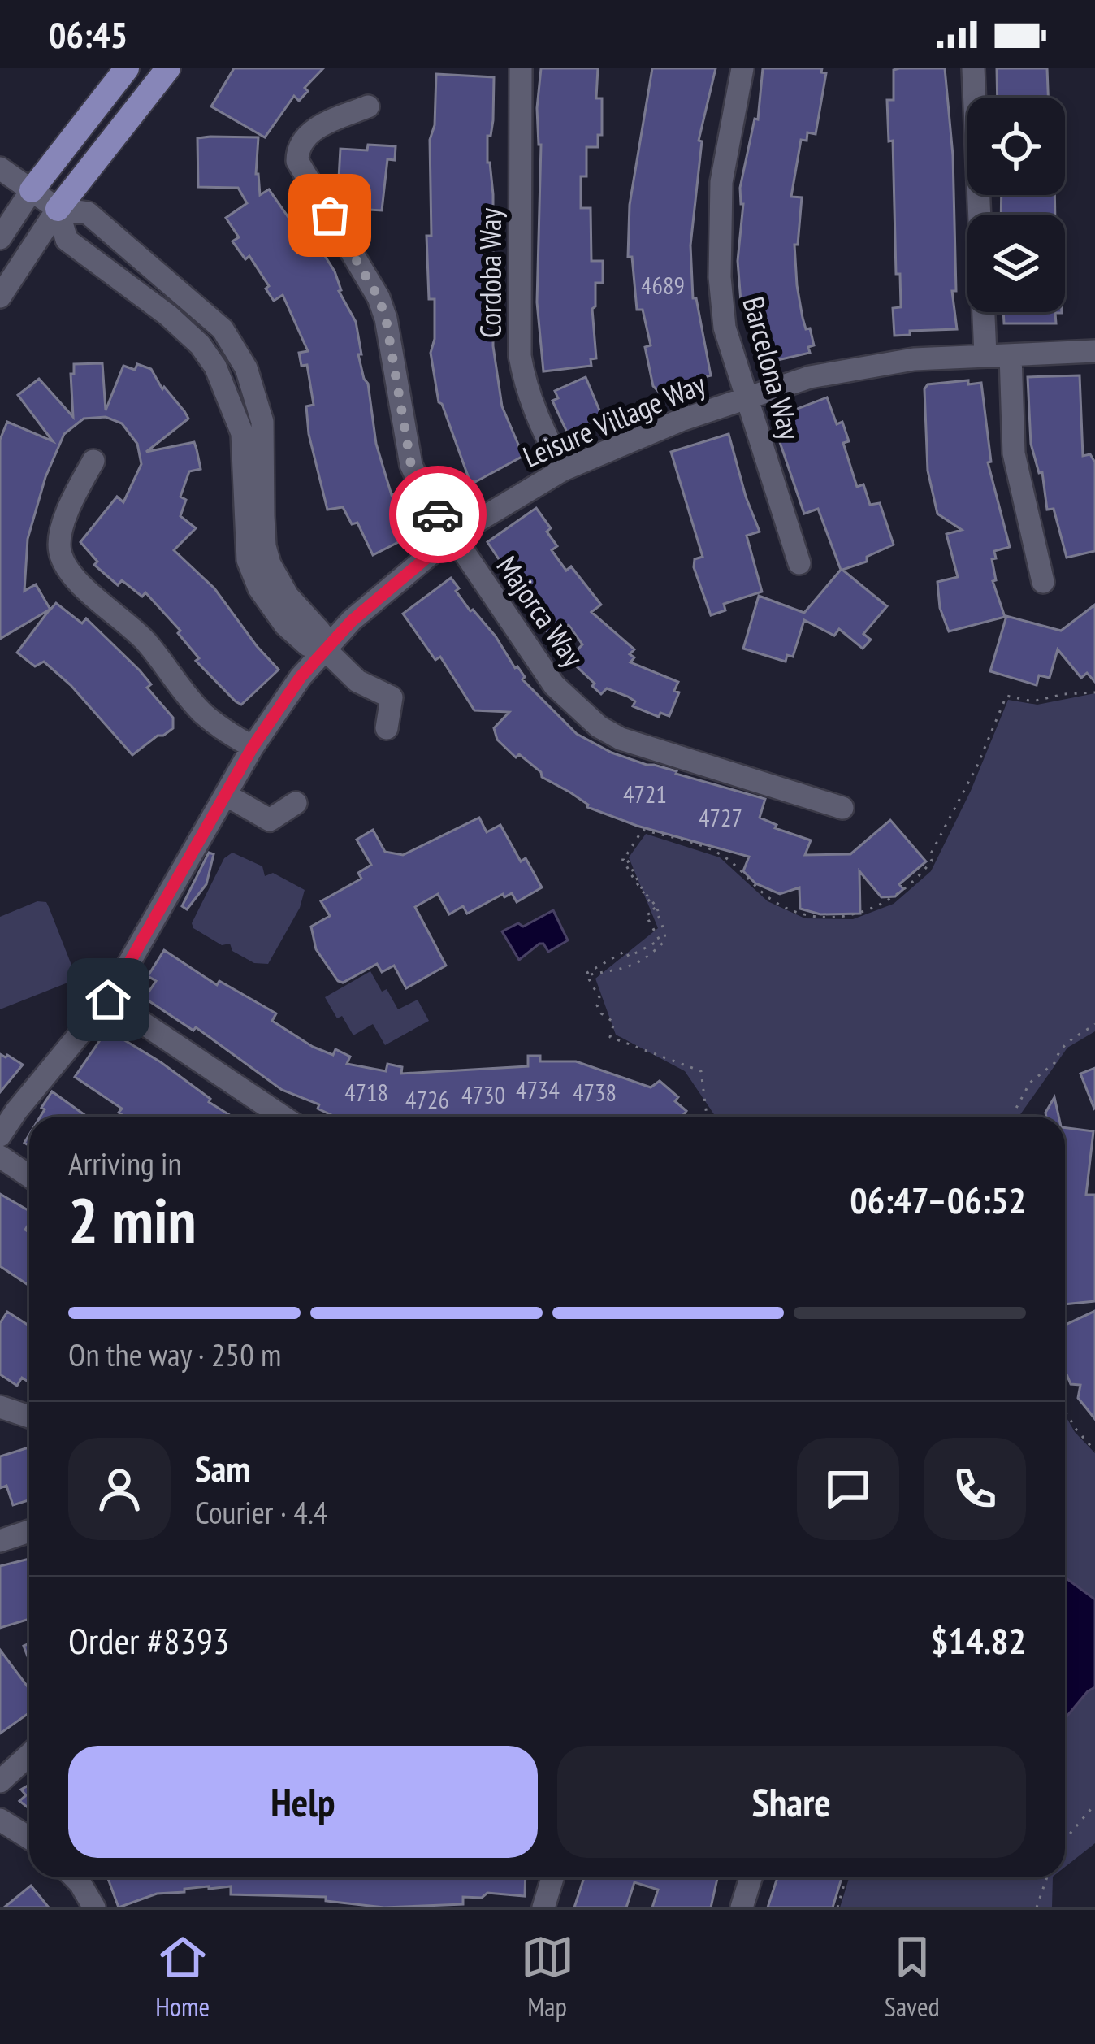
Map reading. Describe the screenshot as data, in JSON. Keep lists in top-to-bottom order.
{
  "streets": {
    "street": [
      "Cordoba Way",
      "Barcelona Way",
      "Leisure Village Way",
      "Majorca Way"
    ]
  },
  "crossings": [
    ["Cordoba Way", "Leisure Village Way"],
    ["Barcelona Way", "Leisure Village Way"],
    ["Leisure Village Way", "Majorca Way"]
  ],
  "house_numbers": [
    "4689",
    "4721",
    "4727",
    "4734",
    "4718",
    "4738",
    "4730",
    "4726"
  ],
  "page": {
    "status": "06:45",
    "heading": ["2 min", "Arriving in", "06:47–06:52"],
    "panel": [
      "Sam",
      "Courier · 4.4",
      "Order #8393",
      "$14.82"
    ],
    "bar": "On the way · 250 m",
    "buttons": ["Help", "Share"],
    "tabs": ["Home", "Map", "Saved"]
  }
}
